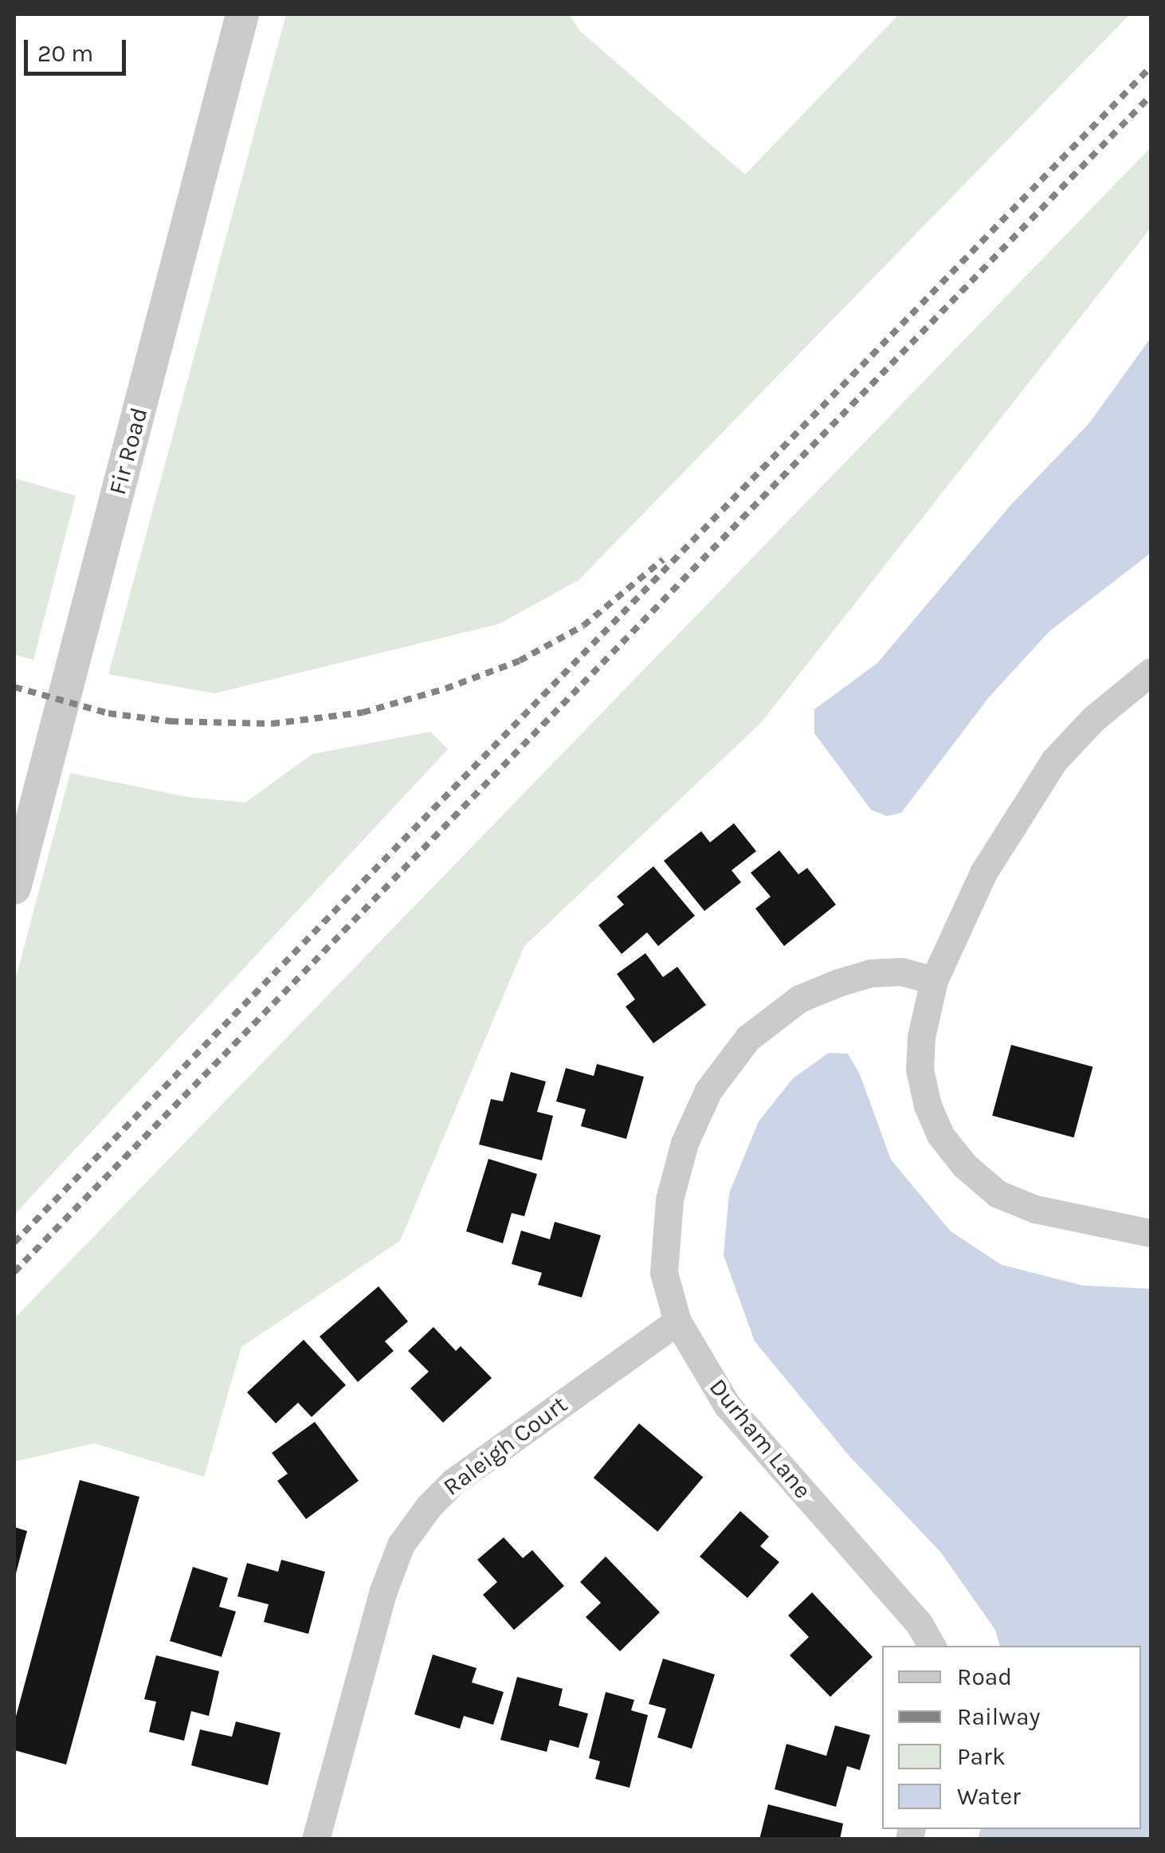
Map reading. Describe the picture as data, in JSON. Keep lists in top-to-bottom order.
{
  "streets": {
    "street": ["Fir Road", "Durham Lane", "Raleigh Court"]
  },
  "crossings": [
    ["Durham Lane", "Raleigh Court"]
  ],
  "legend": [
    "Road",
    "Railway",
    "Park",
    "Water"
  ],
  "scale_bar": "20 m"
}
